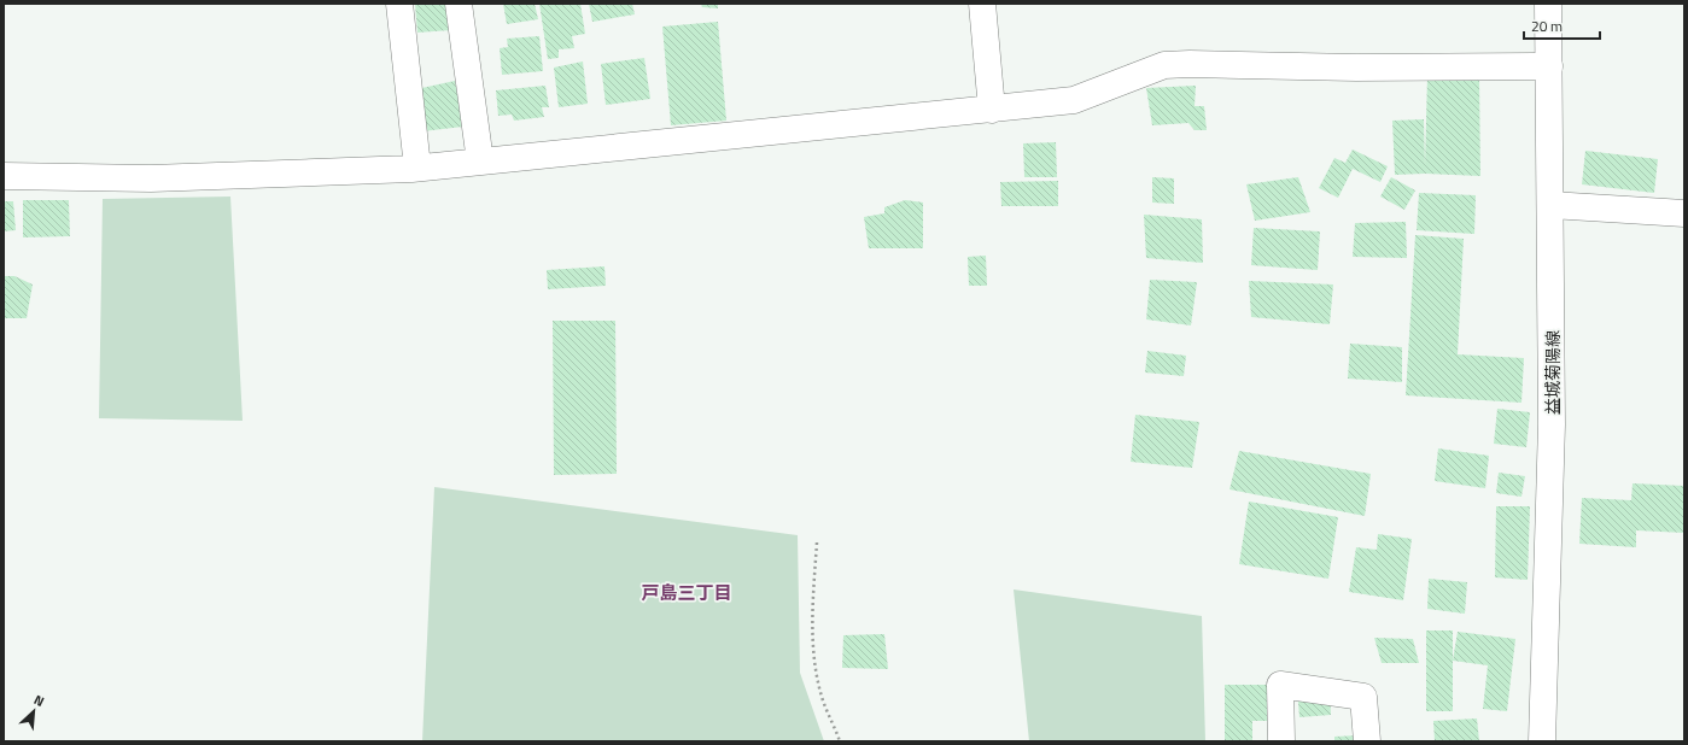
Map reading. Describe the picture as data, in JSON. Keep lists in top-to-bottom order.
{
  "streets": {
    "street": ["益城菊陽線"]
  },
  "districts": ["戸島三丁目"],
  "scale_bar": "20 m",
  "north": "top right"
}
